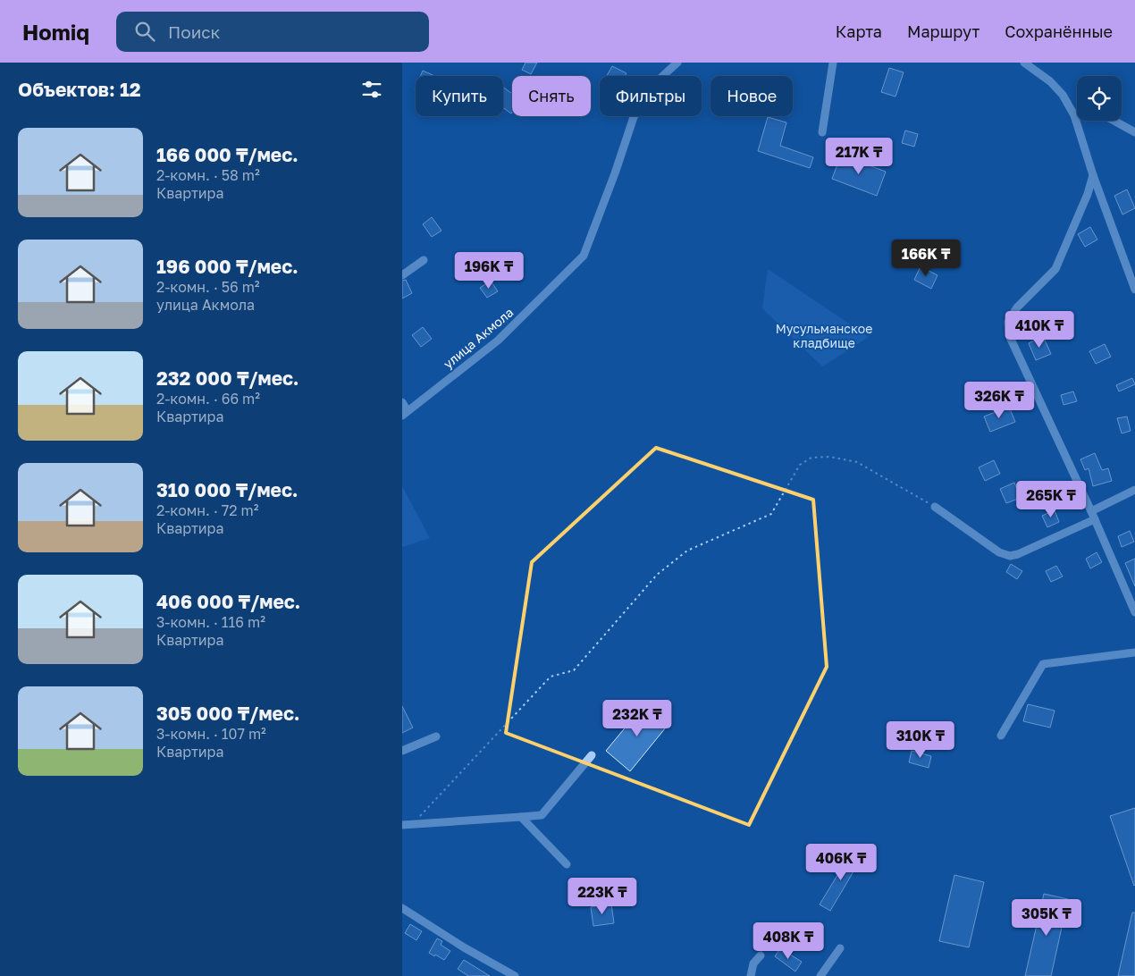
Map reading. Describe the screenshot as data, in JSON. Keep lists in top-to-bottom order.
{
  "streets": {
    "street": ["улица Акмола"]
  },
  "parks": ["Мусульманское кладбище"],
  "page": {
    "header": "Homiq",
    "search": "Поиск",
    "nav": ["Карта", "Маршрут", "Сохранённые"],
    "heading": "Объектов: 12",
    "chip": [
      "Купить",
      "Снять",
      "Фильтры",
      "Новое"
    ],
    "list": [
      {
        "name": "166 000 ₸/мес.",
        "note": "2-комн. · 58 m² · Квартира"
      },
      {
        "name": "196 000 ₸/мес.",
        "note": "2-комн. · 56 m² · улица Акмола"
      },
      {
        "name": "232 000 ₸/мес.",
        "note": "2-комн. · 66 m² · Квартира"
      },
      {
        "name": "310 000 ₸/мес.",
        "note": "2-комн. · 72 m² · Квартира"
      },
      {
        "name": "406 000 ₸/мес.",
        "note": "3-комн. · 116 m² · Квартира"
      },
      {
        "name": "305 000 ₸/мес.",
        "note": "3-комн. · 107 m² · Квартира"
      }
    ],
    "price": [
      "217K ₸",
      "166K ₸",
      "196K ₸",
      "410K ₸",
      "326K ₸",
      "265K ₸",
      "232K ₸",
      "310K ₸",
      "406K ₸",
      "223K ₸",
      "305K ₸",
      "408K ₸"
    ]
  }
}
